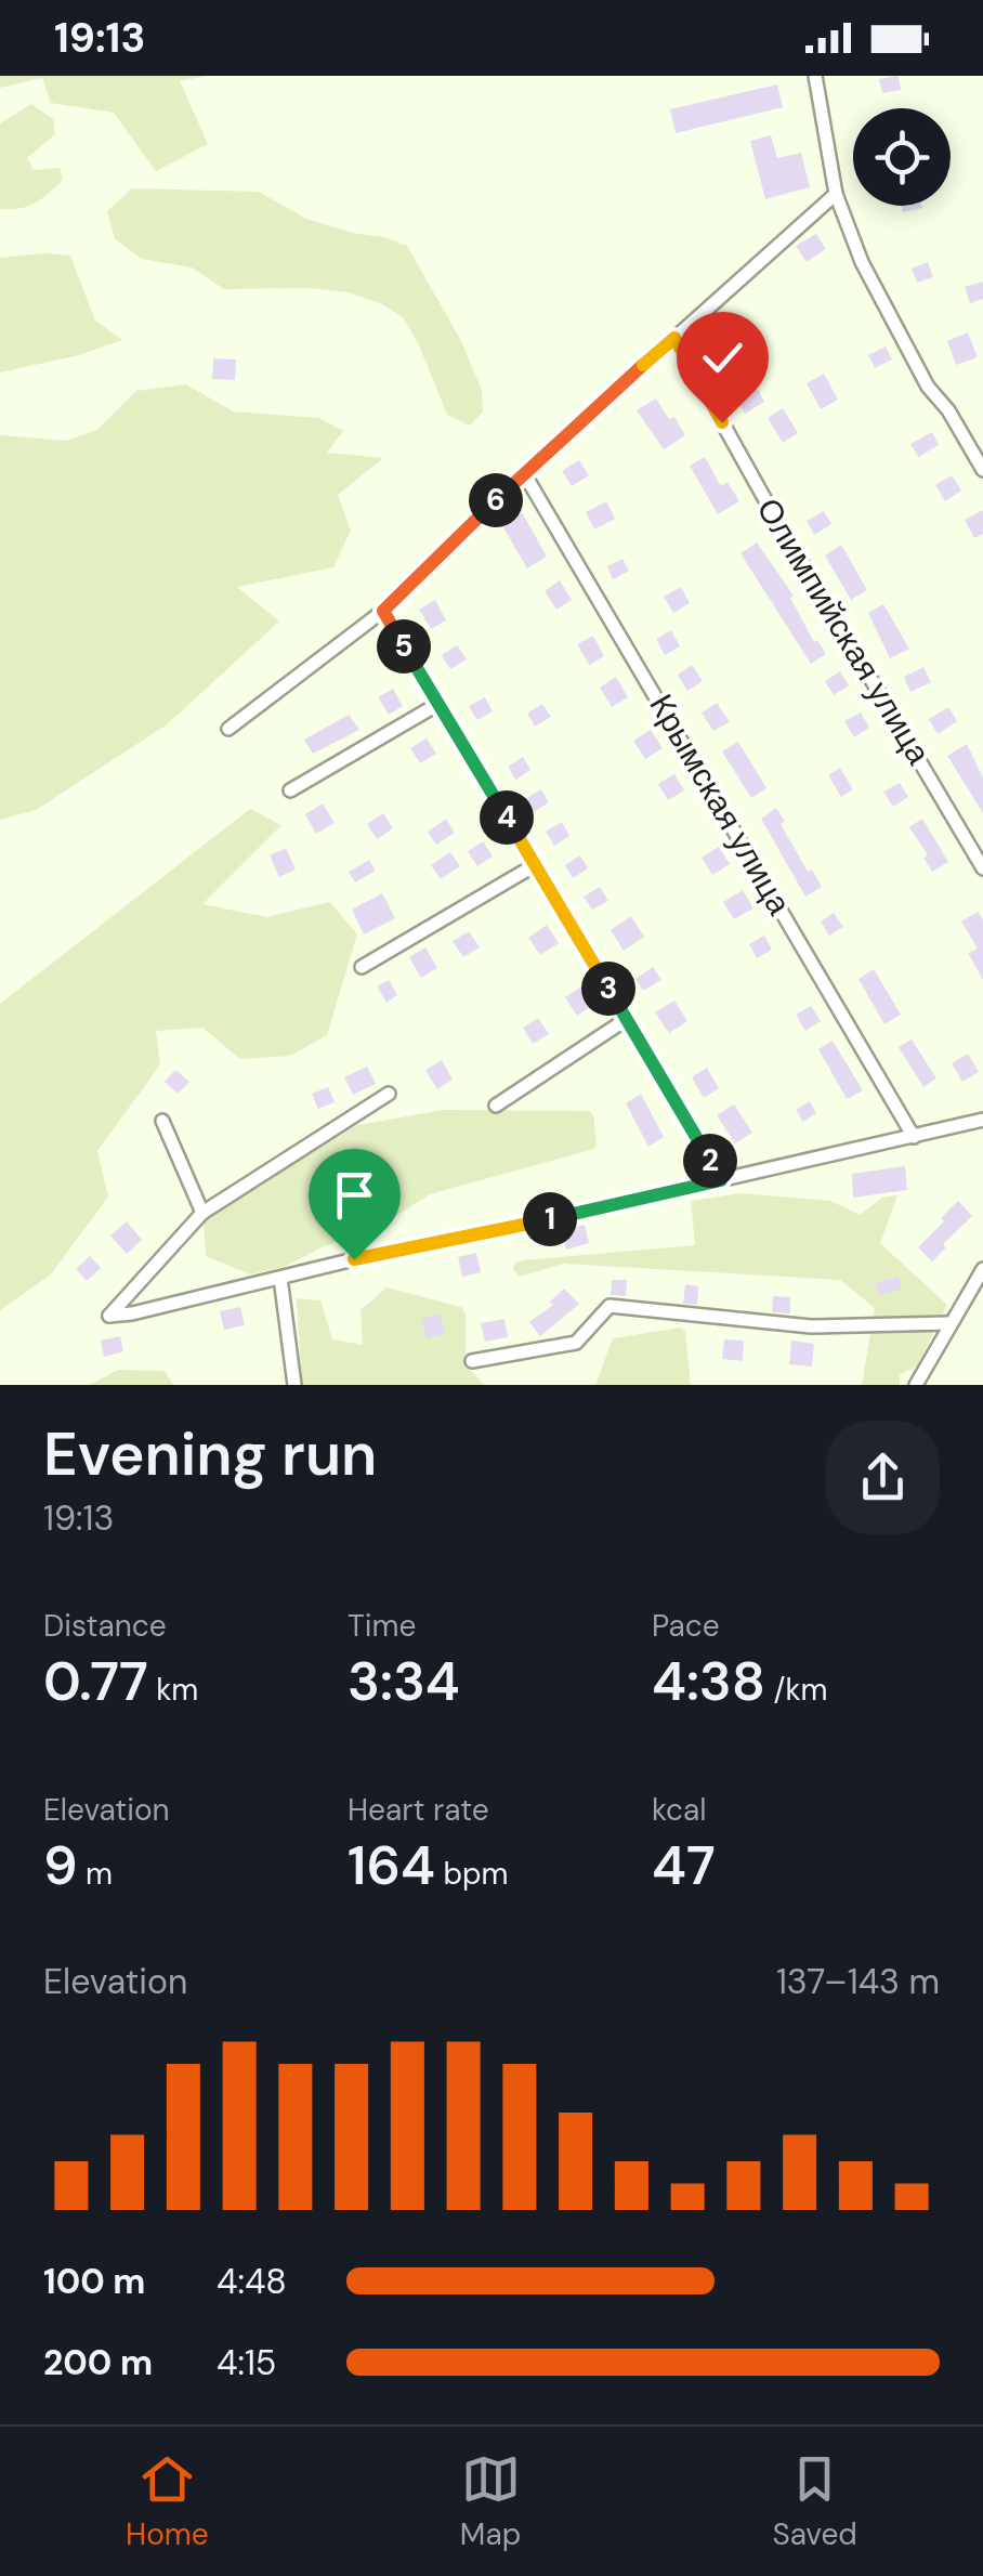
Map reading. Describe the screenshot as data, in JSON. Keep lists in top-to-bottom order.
{
  "streets": {
    "street": ["Олимпийская улица", "Крымская улица"]
  },
  "page": {
    "status": "19:13",
    "pins": [
      "6",
      "5",
      "4",
      "3",
      "2",
      "1"
    ],
    "heading": ["Evening run", "19:13"],
    "stats": [
      ["Distance", "0.77 km"],
      ["Time", "3:34"],
      ["Pace", "4:38 /km"],
      ["Elevation", "9 m"],
      ["Heart rate", "164 bpm"],
      ["kcal", "47"]
    ],
    "chart": ["Elevation", "137–143 m"],
    "list": [
      {
        "name": "100 m",
        "note": "4:48"
      },
      {
        "name": "200 m",
        "note": "4:15"
      }
    ],
    "tabs": ["Home", "Map", "Saved"]
  }
}
